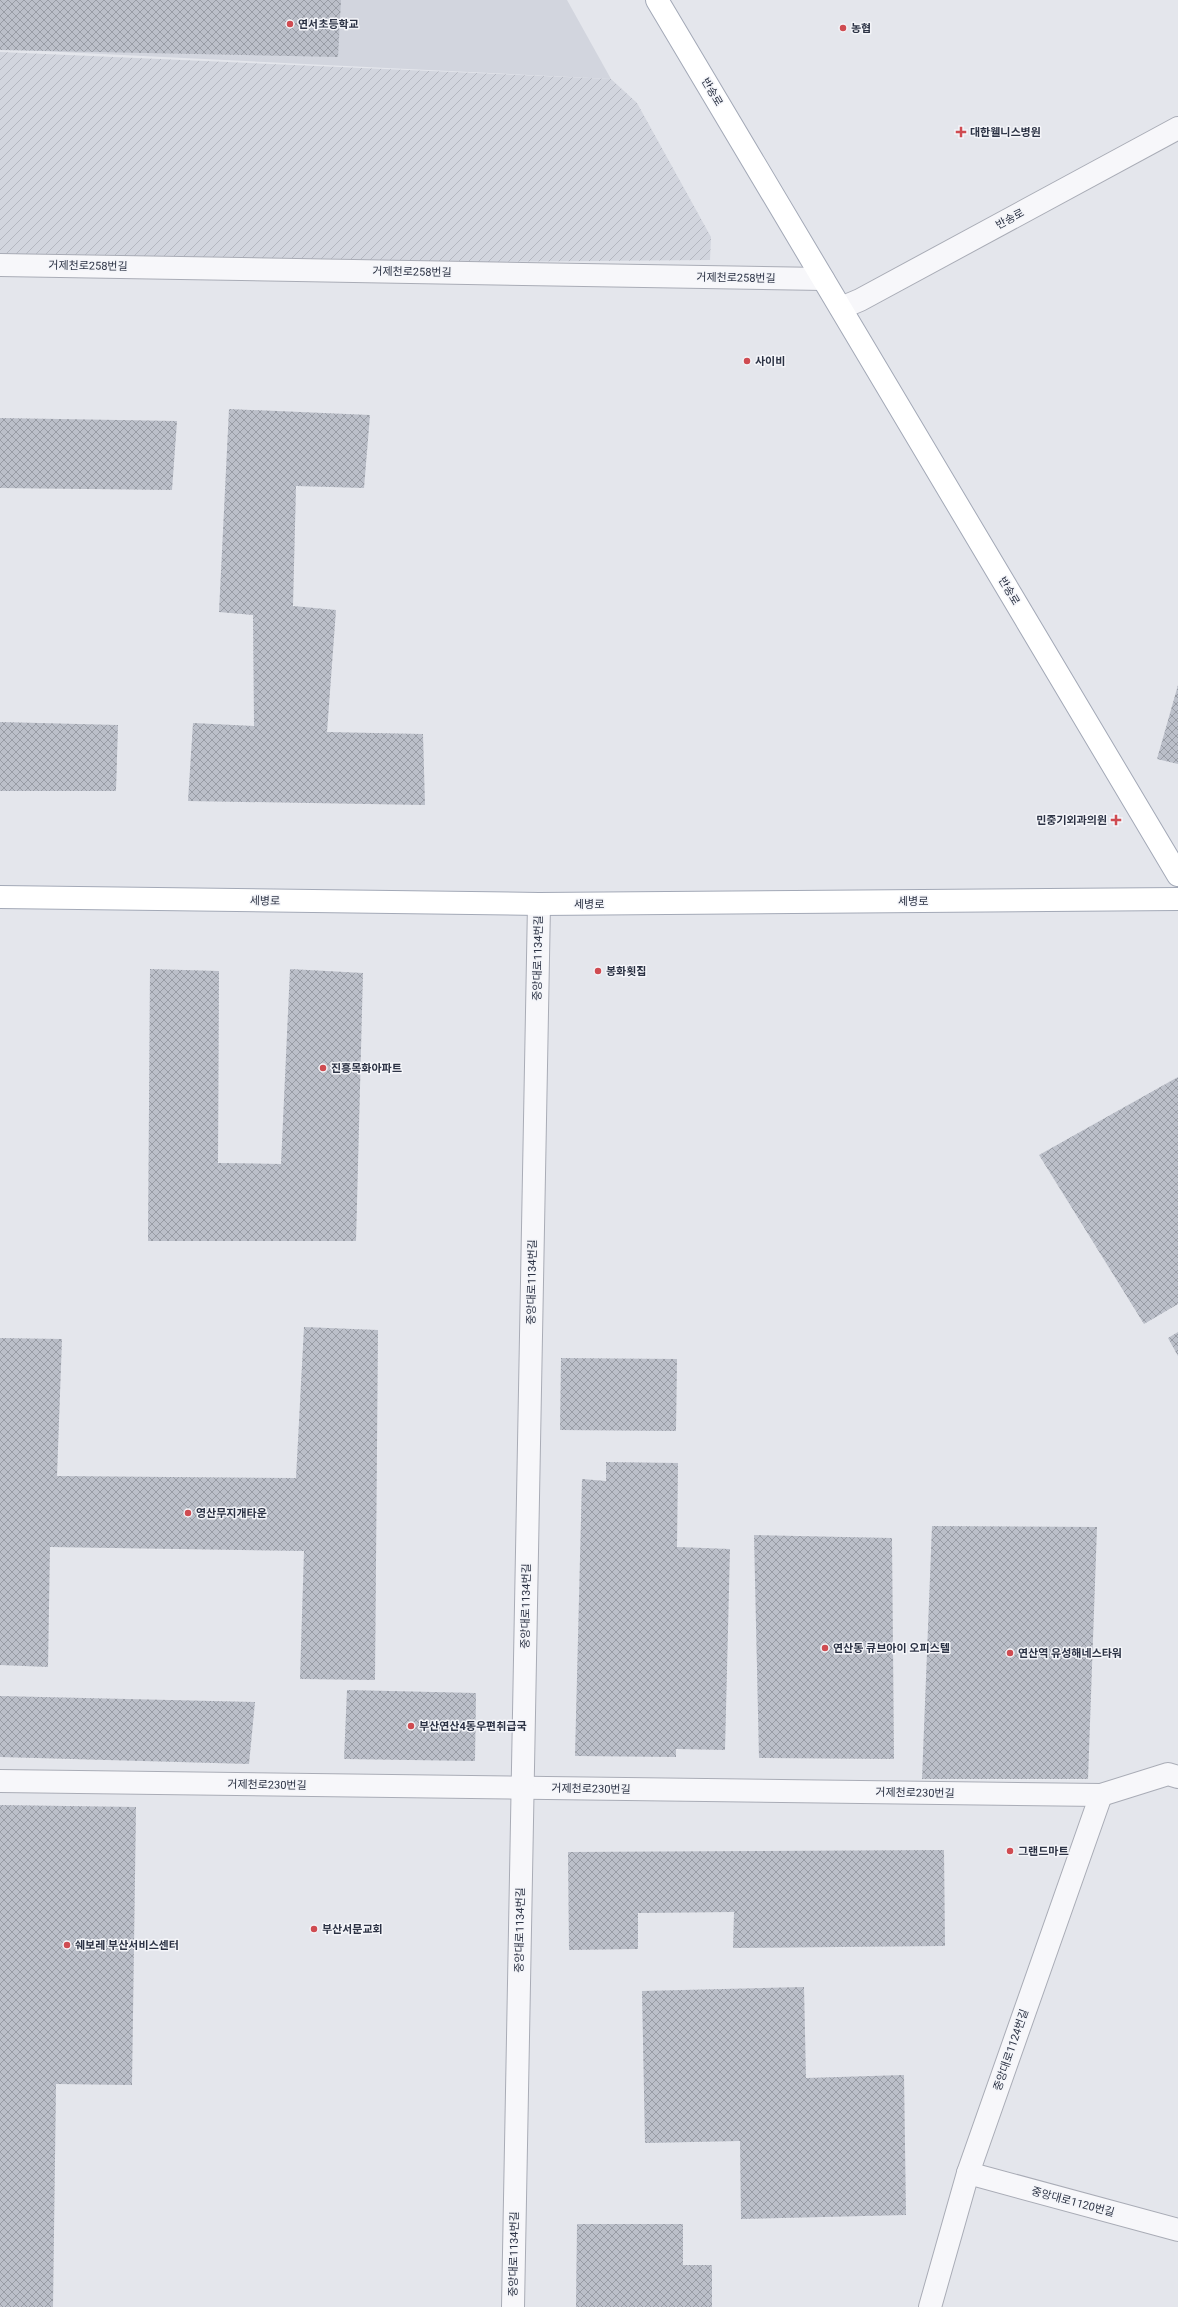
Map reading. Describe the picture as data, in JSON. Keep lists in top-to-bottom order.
{
  "streets": {
    "main road": ["반송로", "세병로"],
    "street": [
      "거제천로258번길",
      "중앙대로1134번길",
      "거제천로230번길",
      "중앙대로1124번길",
      "중앙대로1120번길"
    ]
  },
  "crossings": [
    ["반송로", "거제천로258번길"],
    ["세병로", "중앙대로1134번길"],
    ["중앙대로1134번길", "거제천로230번길"],
    ["거제천로230번길", "중앙대로1124번길"],
    ["중앙대로1124번길", "중앙대로1120번길"]
  ],
  "places": {
    "other": [
      "연서초등학교",
      "농협",
      "사이비",
      "봉화횟집",
      "진흥목화아파트",
      "영산무지개타운",
      "연산동 큐브아이 오피스텔",
      "연산역 유성해네스타워",
      "부산연산4동우편취급국",
      "그랜드마트",
      "부산서문교회",
      "쉐보레 부산서비스센터"
    ],
    "health": ["대한웰니스병원", "민중기외과의원"]
  }
}
